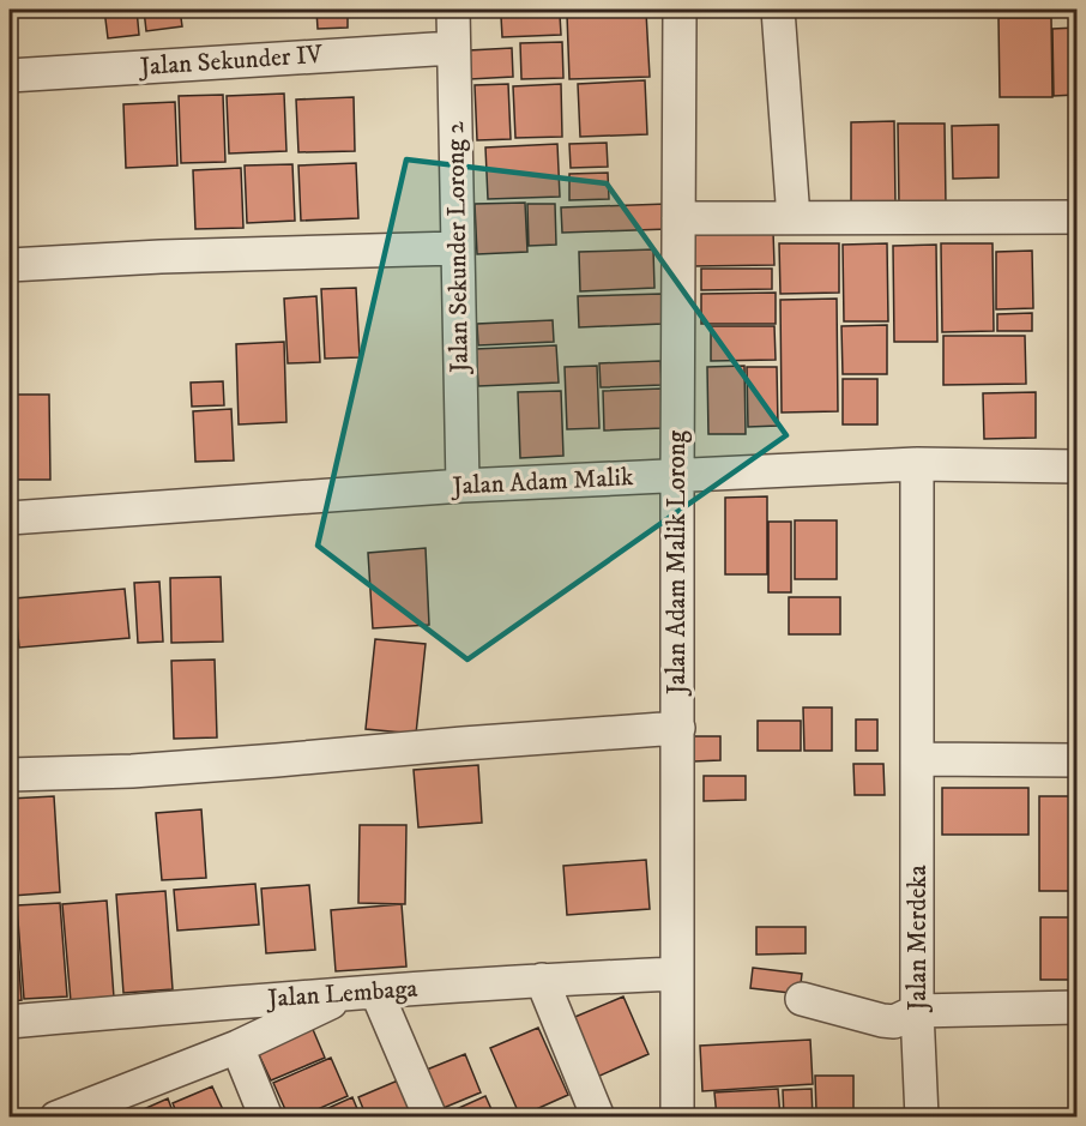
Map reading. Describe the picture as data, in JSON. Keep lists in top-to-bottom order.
{
  "streets": {
    "street": [
      "Jalan Sekunder IV",
      "Jalan Sekunder Lorong 2",
      "Jalan Adam Malik",
      "Jalan Adam Malik Lorong",
      "Jalan Merdeka",
      "Jalan Lembaga"
    ]
  },
  "crossings": [
    ["Jalan Sekunder IV", "Jalan Sekunder Lorong 2"],
    ["Jalan Sekunder Lorong 2", "Jalan Adam Malik"],
    ["Jalan Adam Malik", "Jalan Adam Malik Lorong"],
    ["Jalan Adam Malik", "Jalan Merdeka"],
    ["Jalan Adam Malik Lorong", "Jalan Lembaga"]
  ]
}
